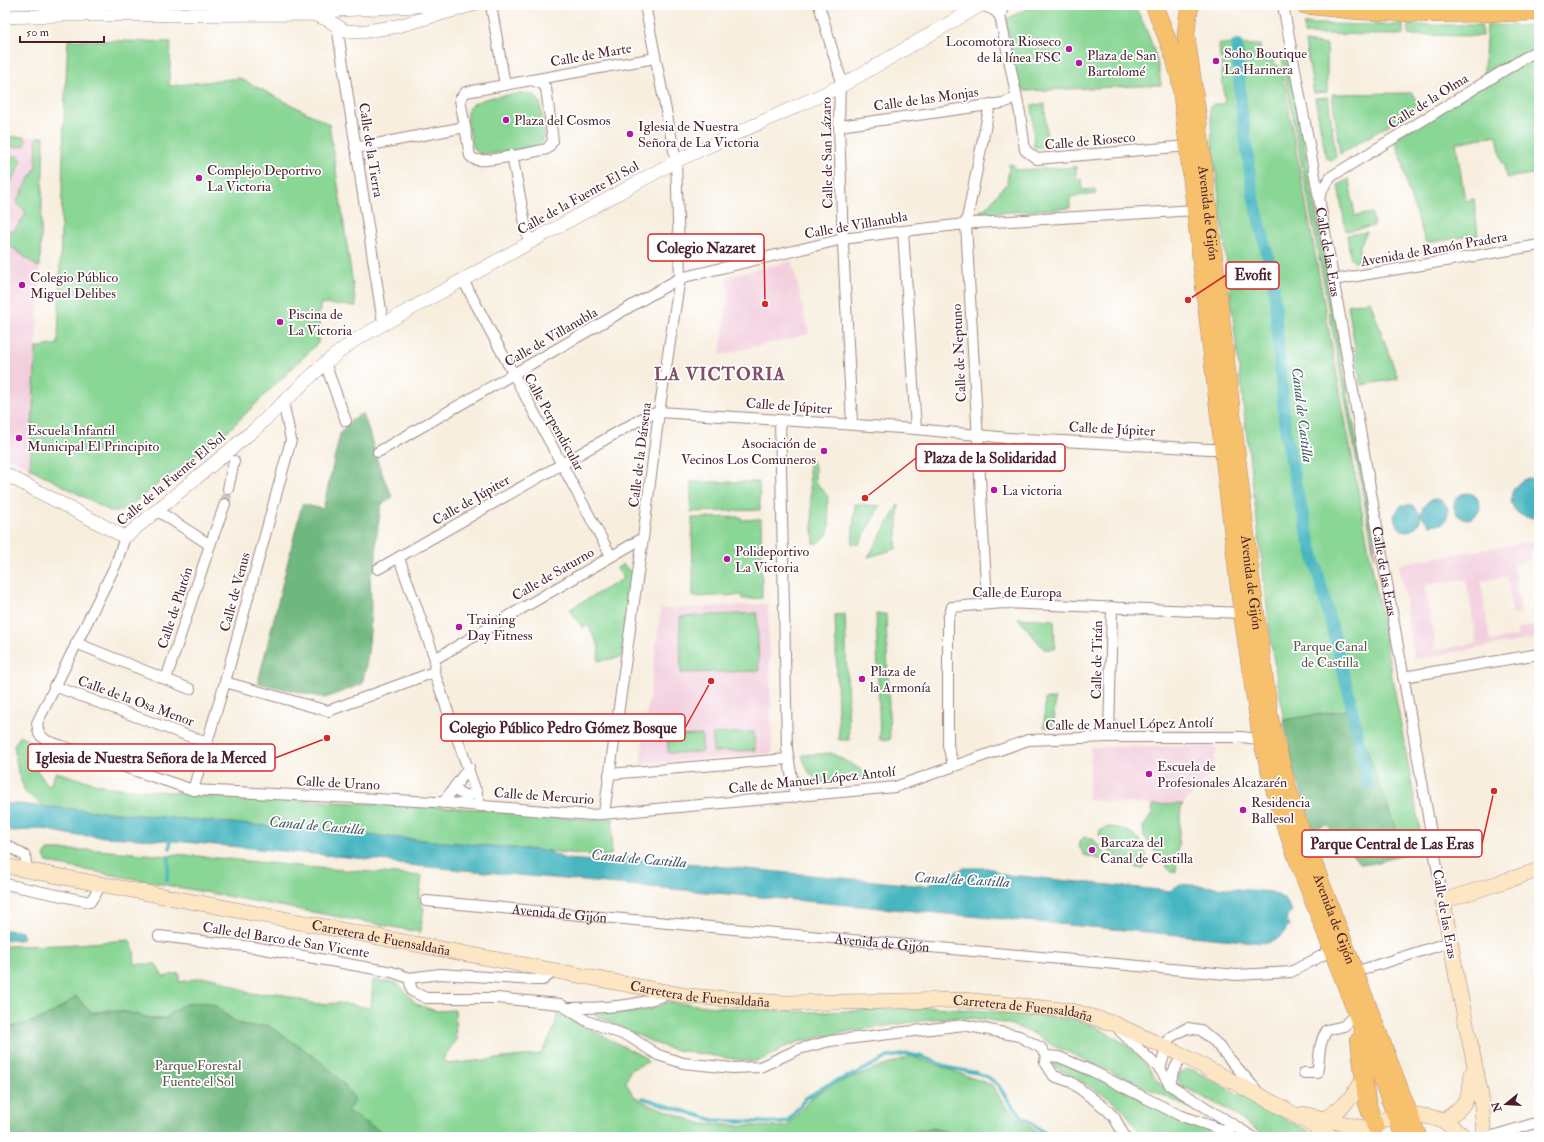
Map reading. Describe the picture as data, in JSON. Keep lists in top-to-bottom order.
{
  "streets": {
    "highway": ["Avenida de Gijón"],
    "main road": ["Calle de las Eras", "Carretera de Fuensaldaña"],
    "street": [
      "Calle de Marte",
      "Calle de las Monjas",
      "Calle de la Olma",
      "Calle de Rioseco",
      "Calle de la Tierra",
      "Calle de San Lázaro",
      "Calle de la Fuente El Sol",
      "Calle de Villanubla",
      "Avenida de Ramón Pradera",
      "Calle de Neptuno",
      "Calle de Júpiter",
      "Calle Perpendicular",
      "Calle de la Dársena",
      "Calle de Saturno",
      "Calle de Venus",
      "Calle de Europa",
      "Calle de Plutón",
      "Calle de Titán",
      "Calle de la Osa Menor",
      "Calle de Manuel López Antolí",
      "Calle de Urano",
      "Calle de Mercurio",
      "Calle del Barco de San Vicente"
    ]
  },
  "crossings": [
    ["Calle de Marte", "Calle de la Dársena"],
    ["Calle de las Monjas", "Calle de Rioseco"],
    ["Calle de las Monjas", "Calle de San Lázaro"],
    ["Calle de las Monjas", "Calle de Neptuno"],
    ["Calle de la Olma", "Calle de las Eras"],
    ["Calle de Rioseco", "Avenida de Gijón"],
    ["Calle de la Tierra", "Calle de la Fuente El Sol"],
    ["Calle de San Lázaro", "Calle de la Fuente El Sol"],
    ["Calle de San Lázaro", "Calle de Villanubla"],
    ["Calle de San Lázaro", "Calle de Júpiter"],
    ["Calle de la Fuente El Sol", "Calle Perpendicular"],
    ["Calle de la Fuente El Sol", "Calle de la Dársena"],
    ["Calle de la Fuente El Sol", "Calle de Venus"],
    ["Calle de la Fuente El Sol", "Calle de la Osa Menor"],
    ["Calle de la Fuente El Sol", "Calle de Urano"],
    ["Avenida de Gijón", "Calle de Villanubla"],
    ["Avenida de Gijón", "Calle de Júpiter"],
    ["Avenida de Gijón", "Calle de Europa"],
    ["Avenida de Gijón", "Calle de Manuel López Antolí"],
    ["Calle de Villanubla", "Calle de Neptuno"],
    ["Calle de Villanubla", "Calle Perpendicular"],
    ["Calle de Villanubla", "Calle de la Dársena"],
    ["Avenida de Ramón Pradera", "Calle de las Eras"],
    ["Calle de Neptuno", "Calle de Júpiter"],
    ["Calle de Neptuno", "Calle de Europa"],
    ["Calle de Júpiter", "Calle Perpendicular"],
    ["Calle de Júpiter", "Calle de la Dársena"],
    ["Calle Perpendicular", "Calle de Saturno"],
    ["Calle de la Dársena", "Calle de Saturno"],
    ["Calle de la Dársena", "Calle de Manuel López Antolí"],
    ["Calle de la Dársena", "Calle de Mercurio"],
    ["Calle de Venus", "Calle de la Osa Menor"],
    ["Calle de Venus", "Calle de Urano"],
    ["Calle de Europa", "Calle de Titán"],
    ["Calle de Europa", "Calle de Manuel López Antolí"],
    ["Calle de Titán", "Calle de Manuel López Antolí"],
    ["Calle de Manuel López Antolí", "Calle de Mercurio"],
    ["Calle de Urano", "Calle de Mercurio"],
    ["Carretera de Fuensaldaña", "Calle del Barco de San Vicente"]
  ],
  "districts": ["LA VICTORIA"],
  "water": ["Canal de Castilla"],
  "parks": ["Parque Canal de Castilla", "Parque Forestal Fuente el Sol"],
  "places": [
    "Locomotora Rioseco de la línea FSC",
    "Soho Boutique La Harinera",
    "Plaza de San Bartolomé",
    "Plaza del Cosmos",
    "Iglesia de Nuestra Señora de La Victoria",
    "Complejo Deportivo La Victoria",
    "Colegio Público Miguel Delibes",
    "Evofit",
    "Colegio Nazaret",
    "Piscina de La Victoria",
    "Escuela Infantil Municipal El Principito",
    "Asociación de Vecinos Los Comuneros",
    "La victoria",
    "Plaza de la Solidaridad",
    "Polideportivo La Victoria",
    "Training Day Fitness",
    "Plaza de la Armonía",
    "Colegio Público Pedro Gómez Bosque",
    "Iglesia de Nuestra Señora de la Merced",
    "Escuela de Profesionales Alcazarén",
    "Parque Central de Las Eras",
    "Residencia Ballesol",
    "Barcaza del Canal de Castilla"
  ],
  "scale_bar": "50 m",
  "north": "left"
}
